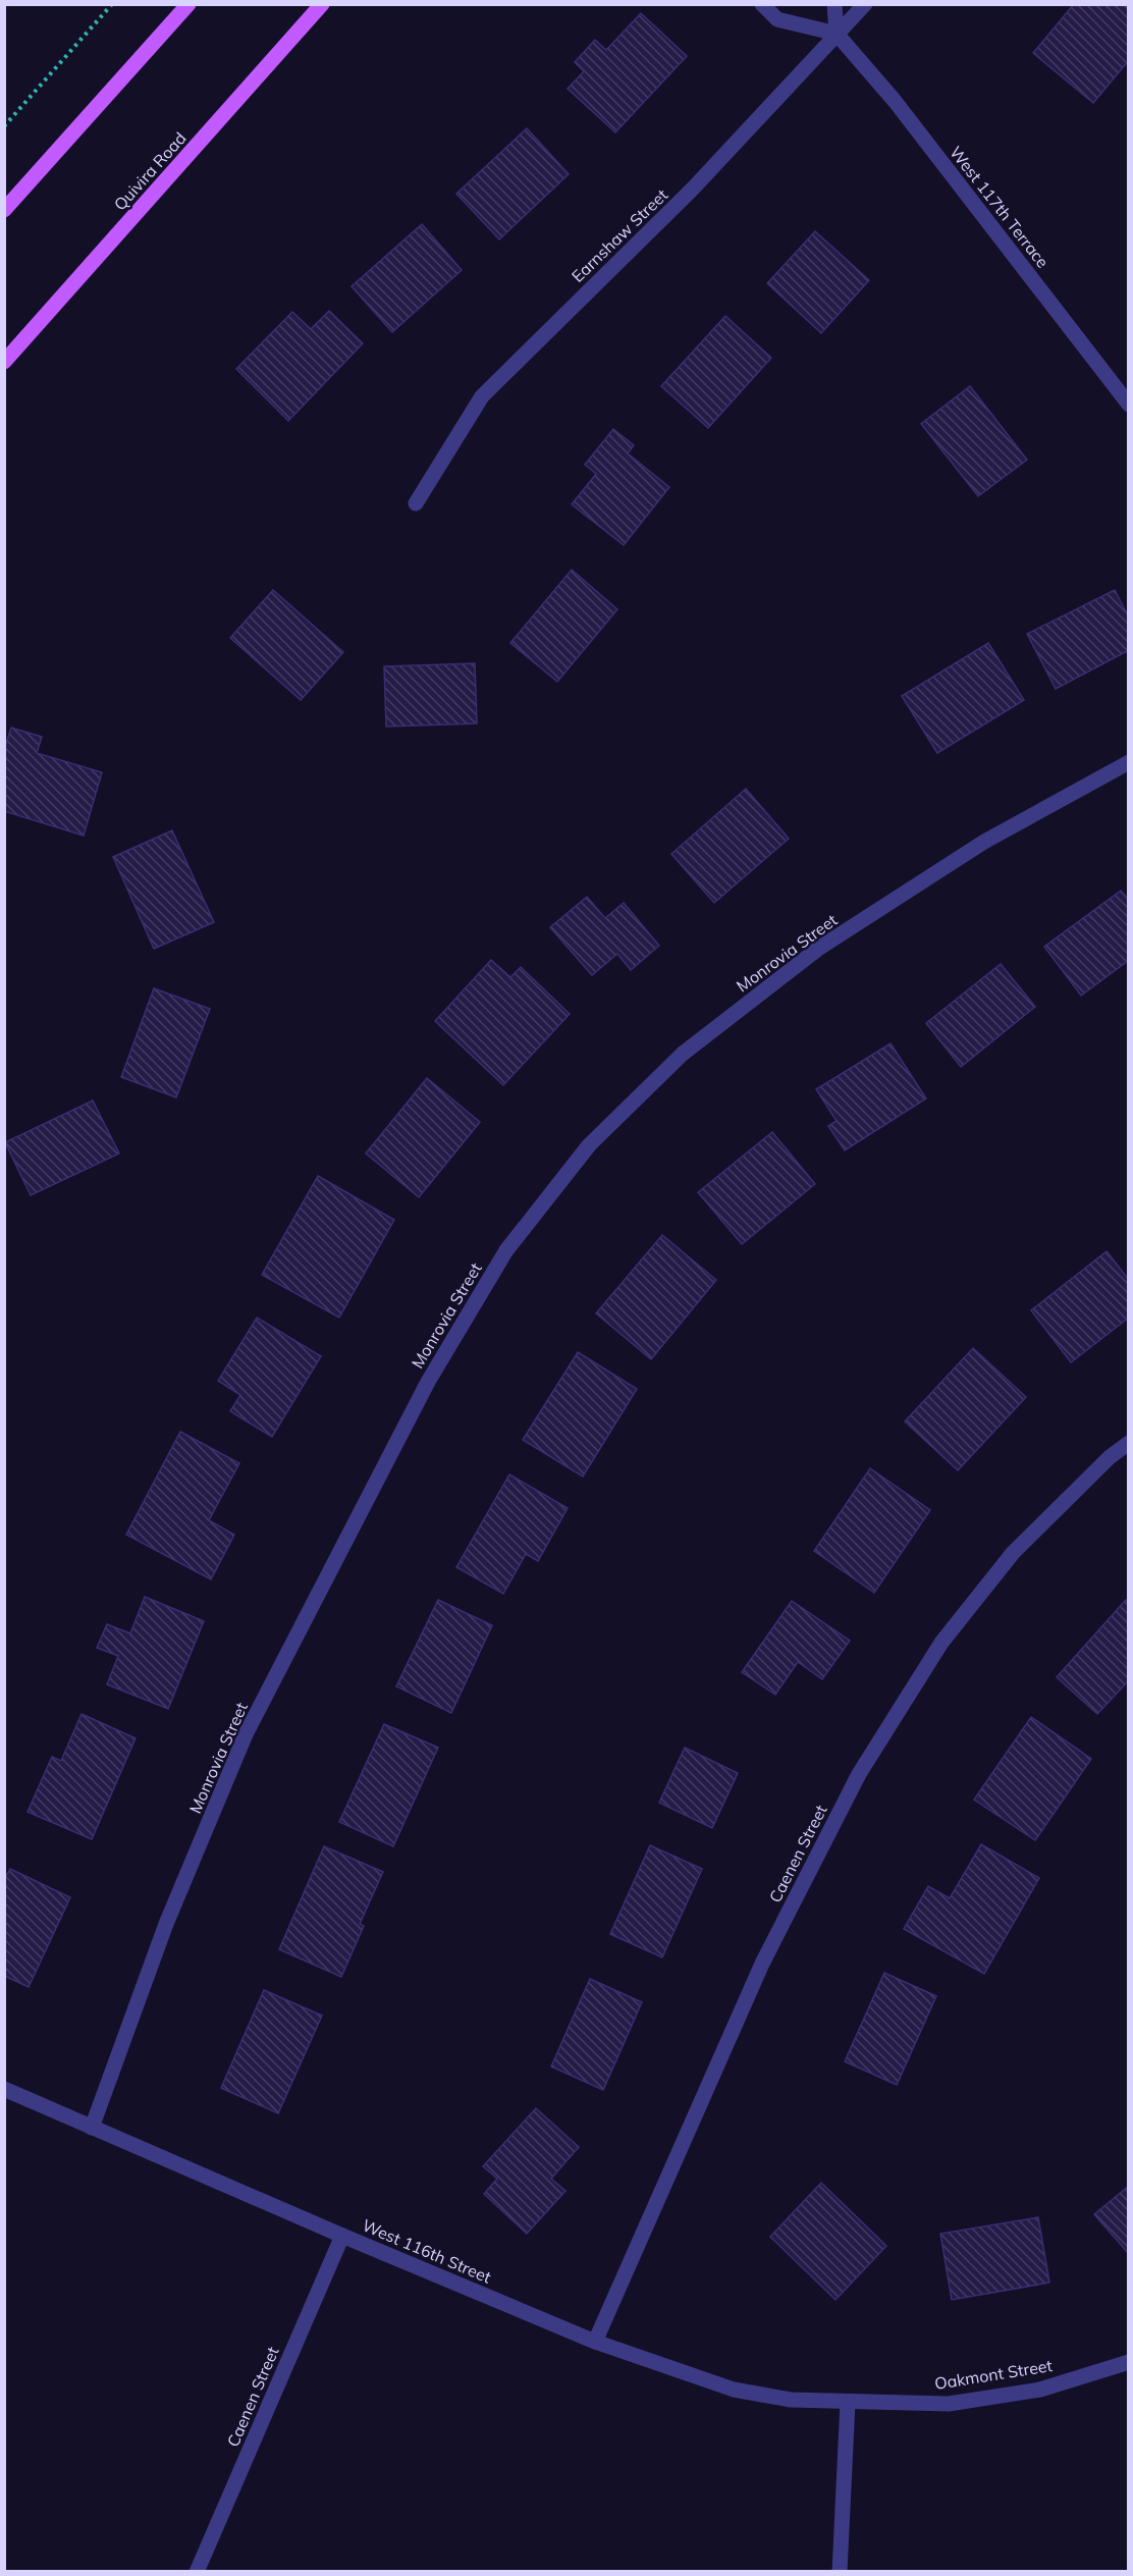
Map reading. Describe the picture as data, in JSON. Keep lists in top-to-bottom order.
{
  "streets": {
    "main road": ["Quivira Road"],
    "street": [
      "West 117th Terrace",
      "Earnshaw Street",
      "Monrovia Street",
      "Caenen Street",
      "West 116th Street",
      "Oakmont Street"
    ]
  },
  "crossings": [
    ["West 117th Terrace", "Earnshaw Street"],
    ["Monrovia Street", "West 116th Street"],
    ["Caenen Street", "West 116th Street"],
    ["West 116th Street", "Oakmont Street"]
  ]
}
